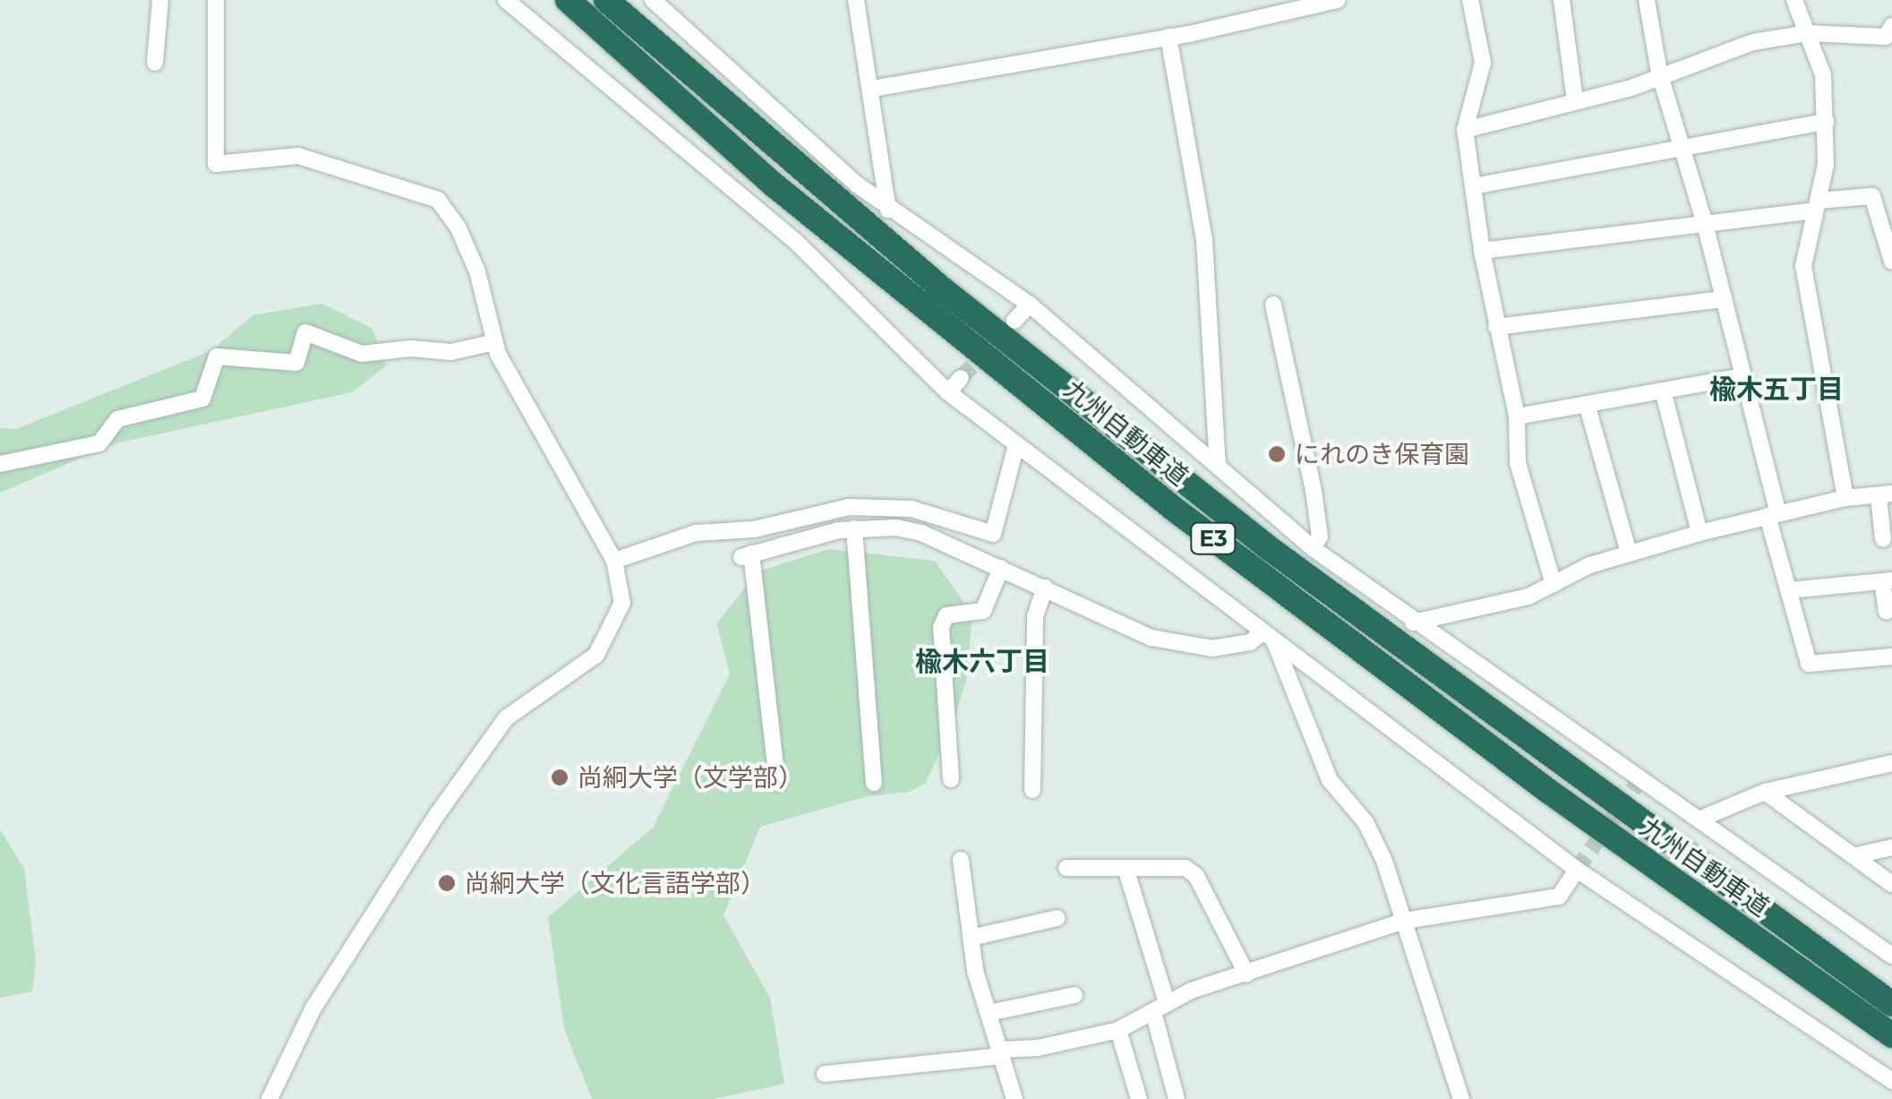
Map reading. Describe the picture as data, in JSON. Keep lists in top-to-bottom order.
{
  "streets": {
    "highway": ["九州自動車道", "E3"]
  },
  "districts": ["楡木五丁目", "楡木六丁目"],
  "places": ["にれのき保育園", "尚絅大学（文学部）", "尚絅大学（文化言語学部）"]
}
